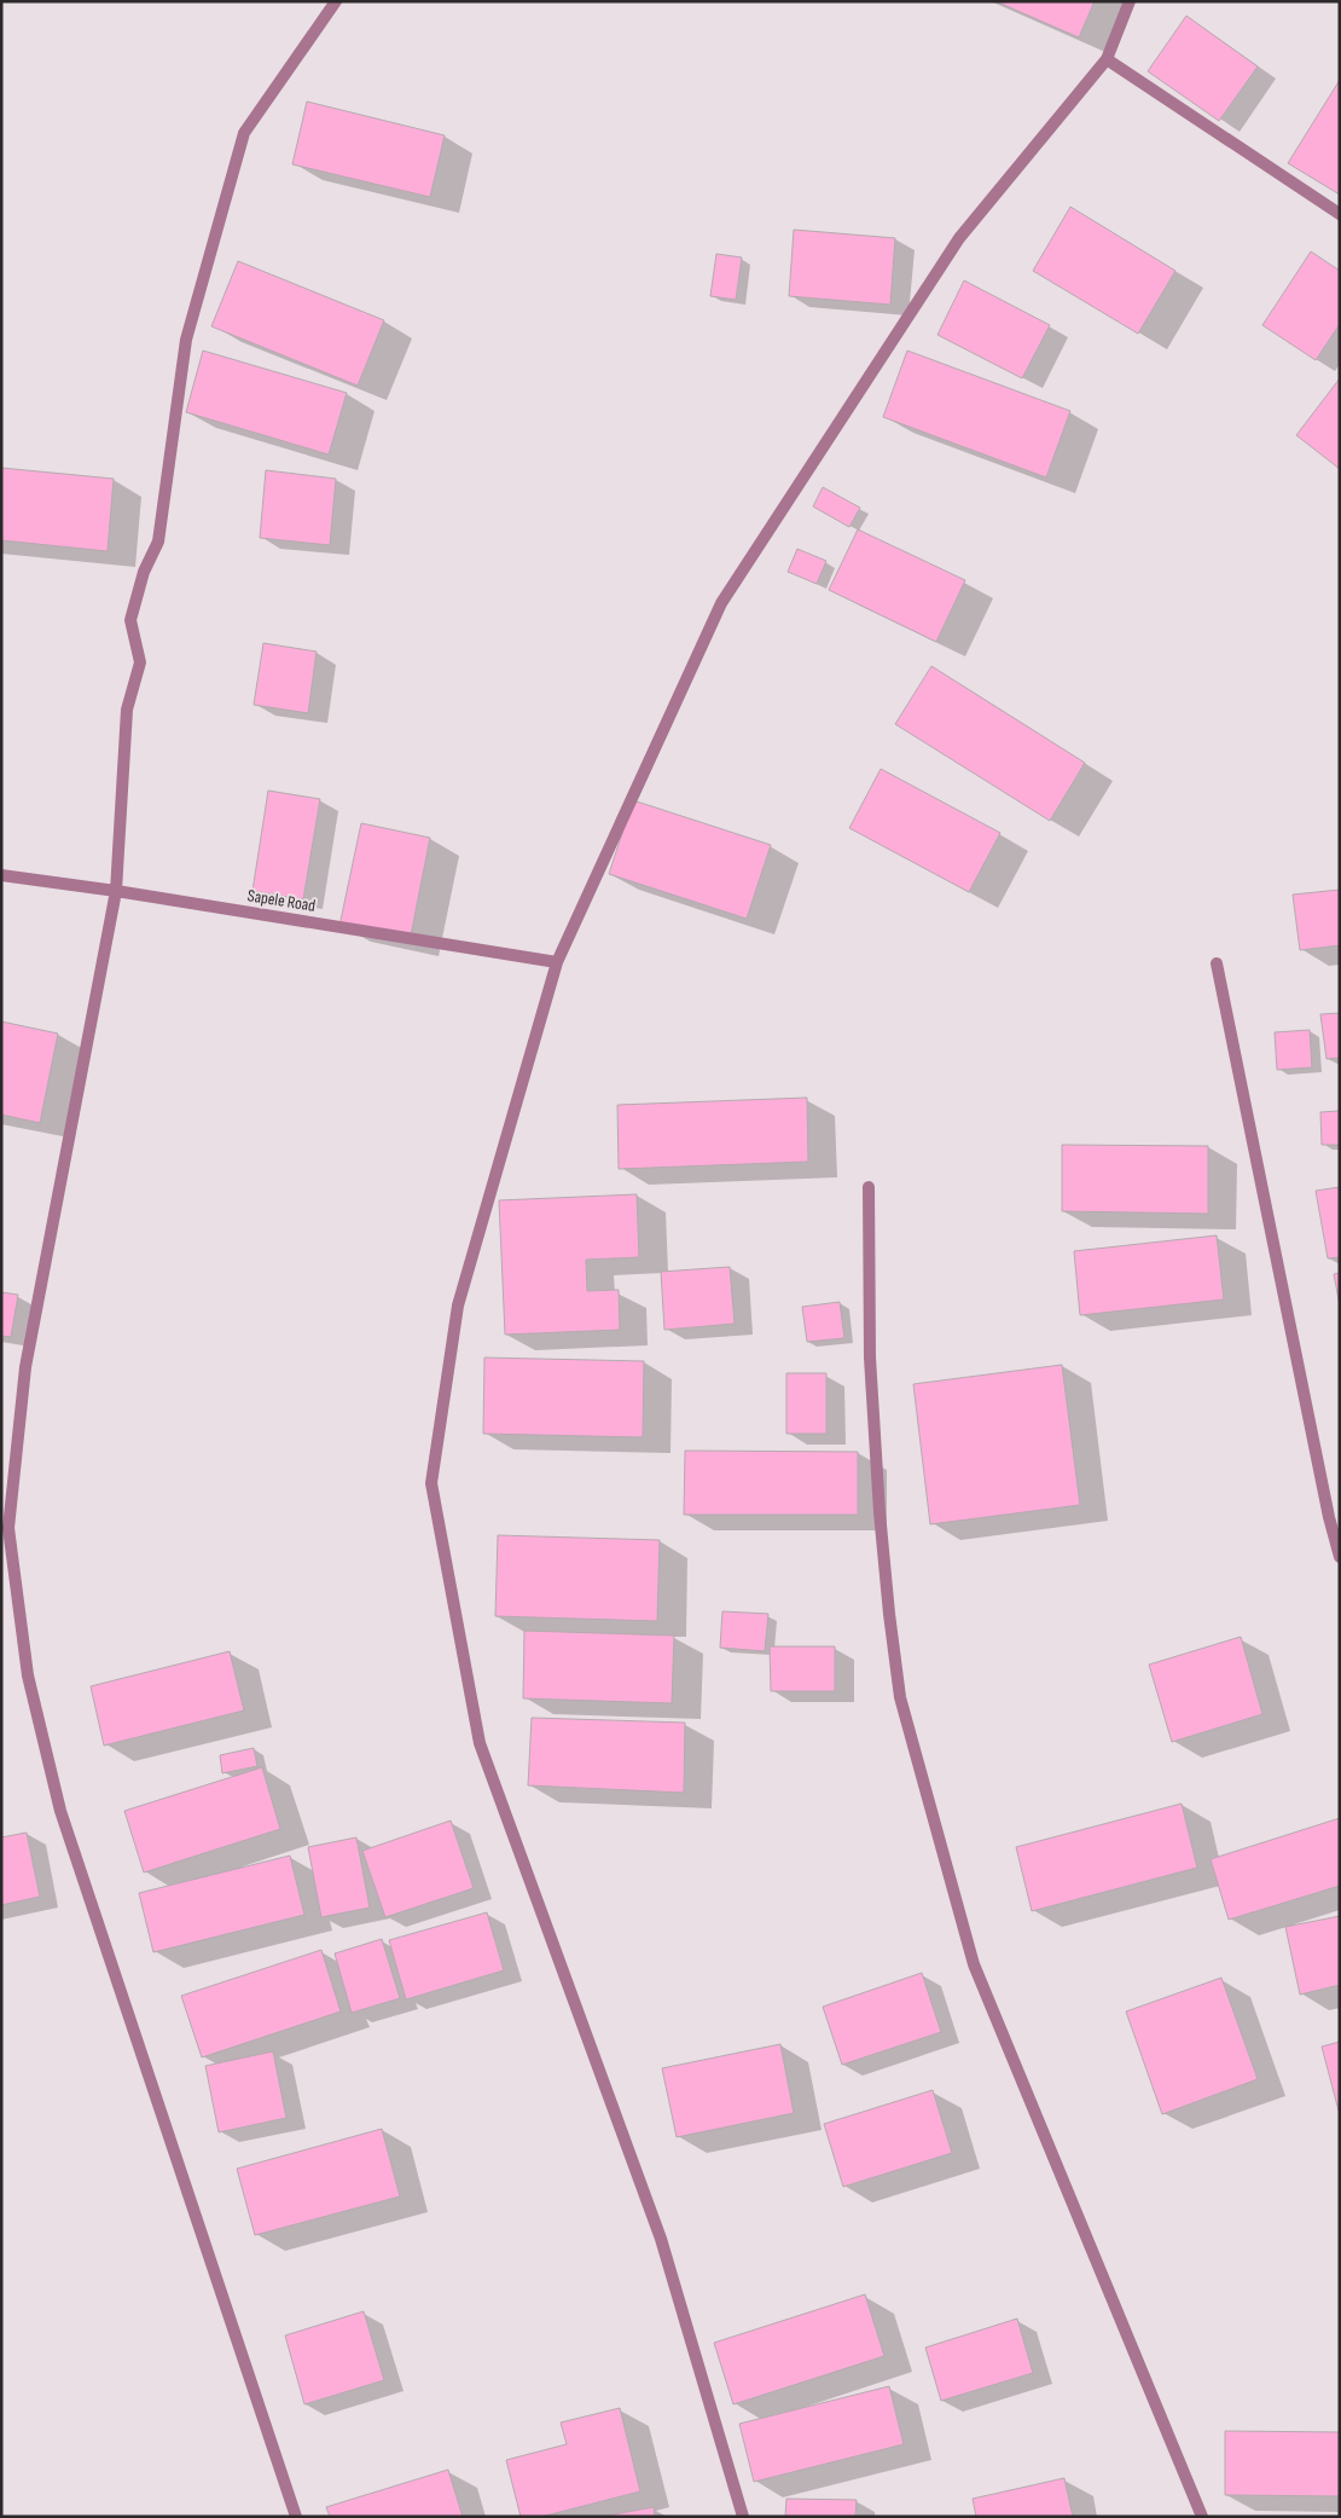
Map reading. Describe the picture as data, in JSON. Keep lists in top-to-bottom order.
{
  "streets": {
    "street": ["Sapele Road"]
  }
}
